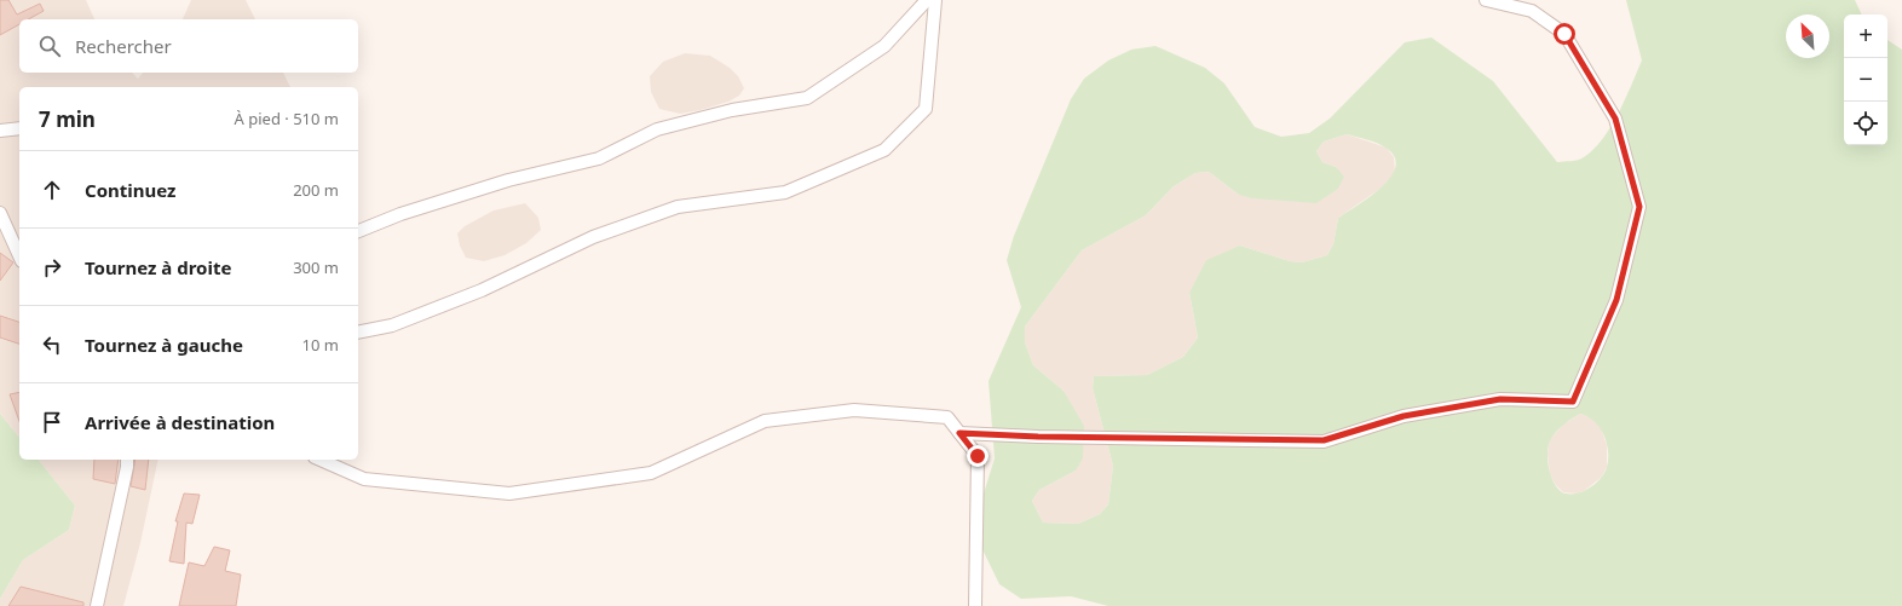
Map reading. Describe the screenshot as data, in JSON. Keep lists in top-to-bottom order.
{
  "north": "top left",
  "page": {
    "map_buttons": ["+", "−"],
    "search": "Rechercher",
    "heading": ["7 min", "À pied · 510 m"],
    "list": [
      ["Continuez", "200 m"],
      ["Tournez à droite", "300 m"],
      ["Tournez à gauche", "10 m"],
      "Arrivée à destination"
    ]
  }
}
